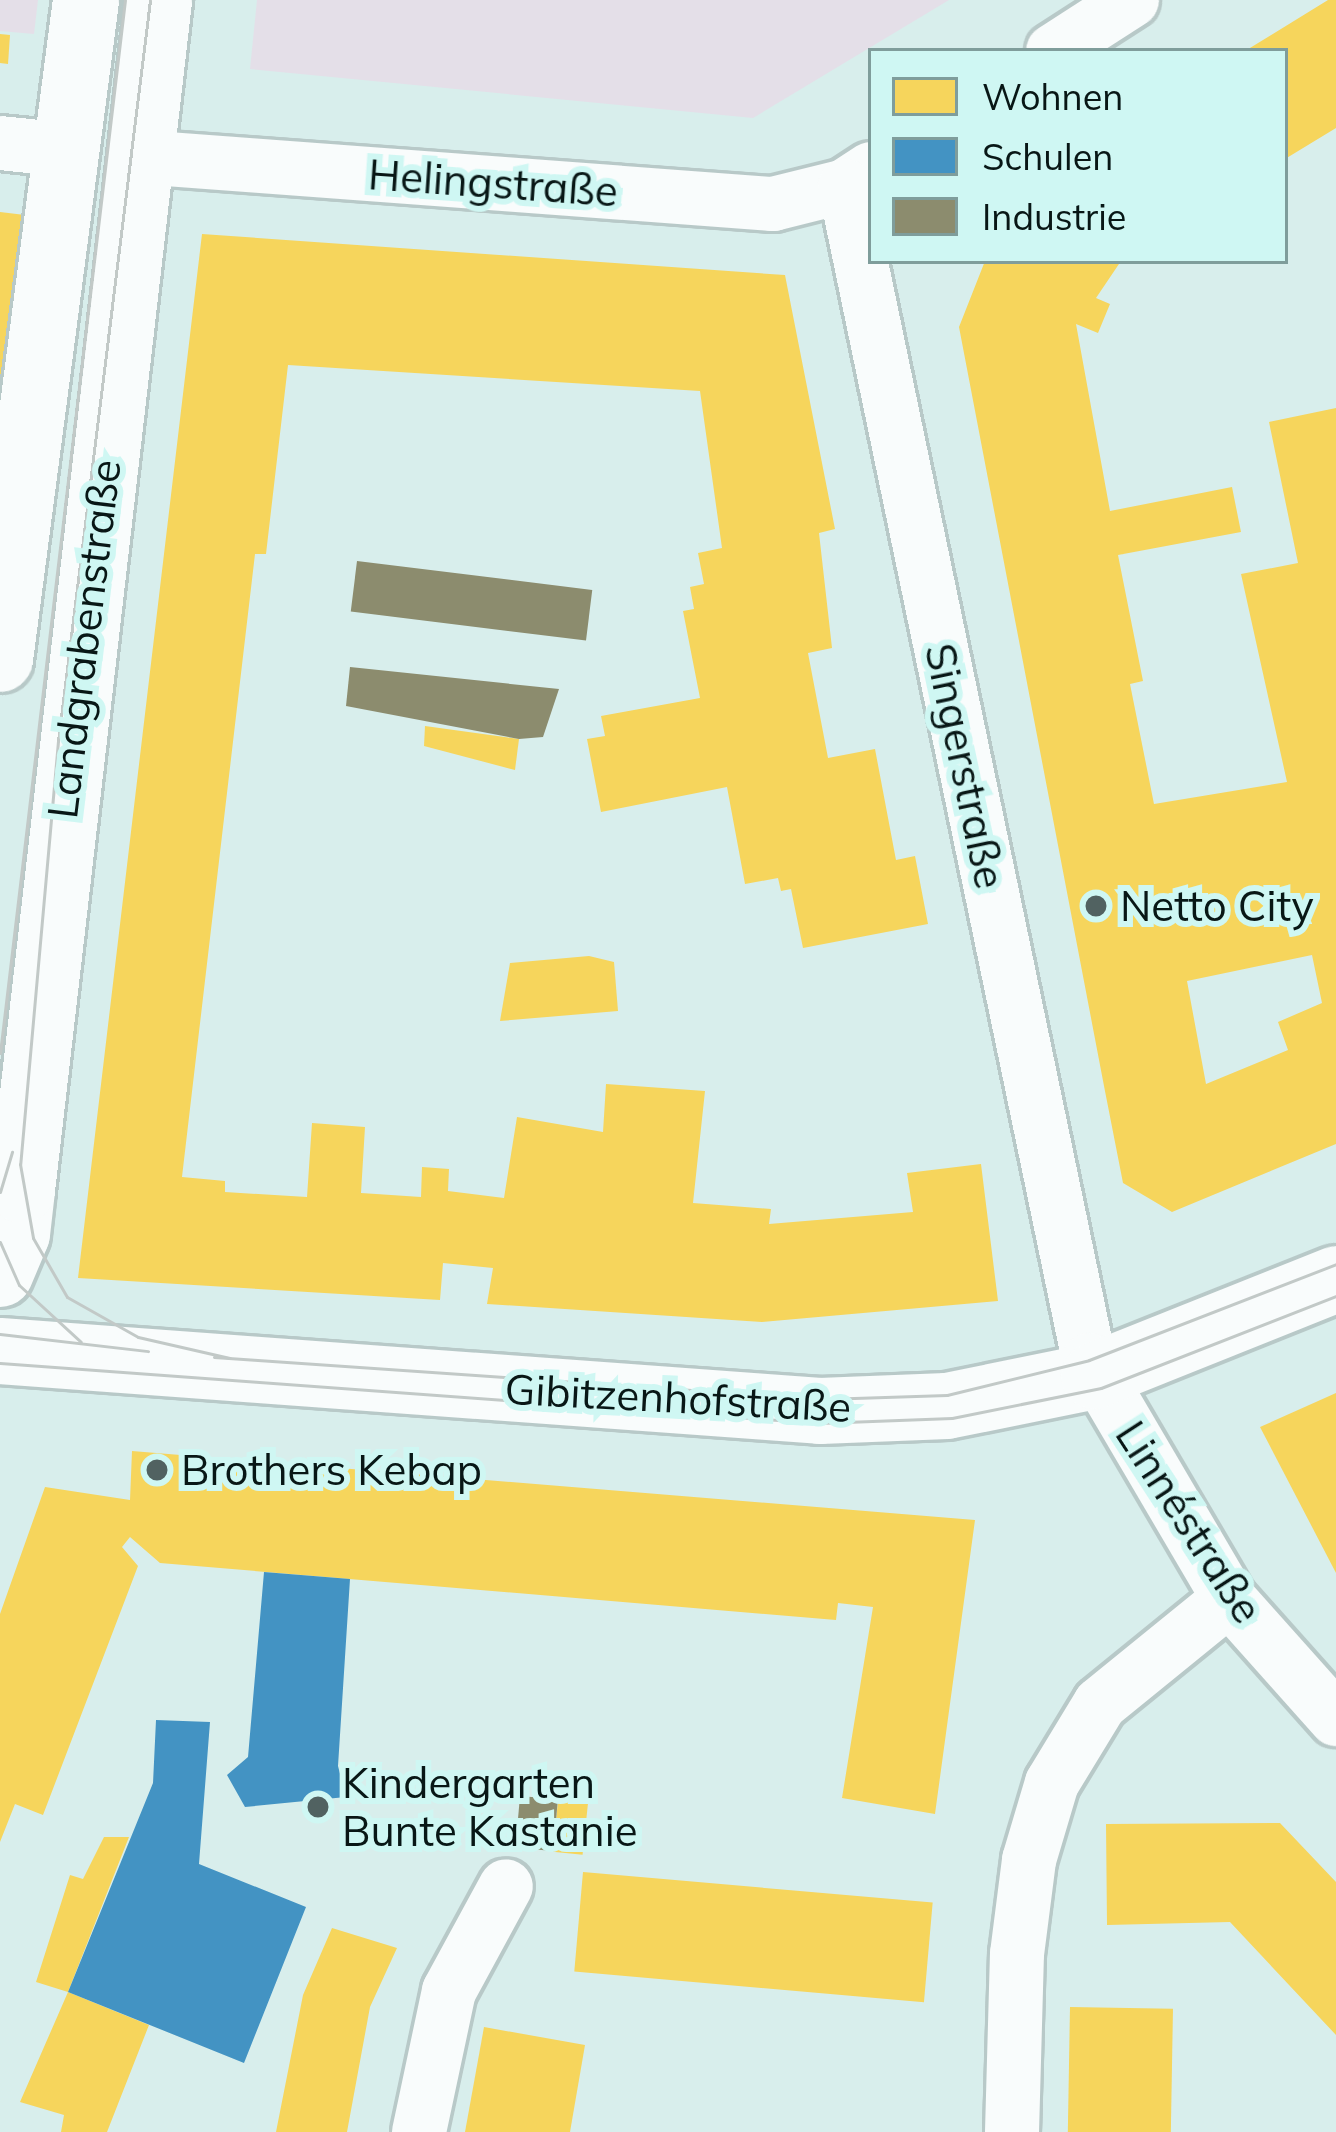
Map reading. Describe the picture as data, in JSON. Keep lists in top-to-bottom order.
{
  "streets": {
    "main road": ["Landgrabenstraße", "Gibitzenhofstraße"],
    "street": ["Helingstraße", "Singerstraße", "Linnéstraße"]
  },
  "crossings": [
    ["Helingstraße", "Landgrabenstraße"],
    ["Helingstraße", "Singerstraße"],
    ["Singerstraße", "Gibitzenhofstraße"],
    ["Singerstraße", "Linnéstraße"],
    ["Gibitzenhofstraße", "Linnéstraße"]
  ],
  "places": ["Netto City", "Brothers Kebap", "Kindergarten Bunte Kastanie"],
  "legend": ["Wohnen", "Schulen", "Industrie"]
}
